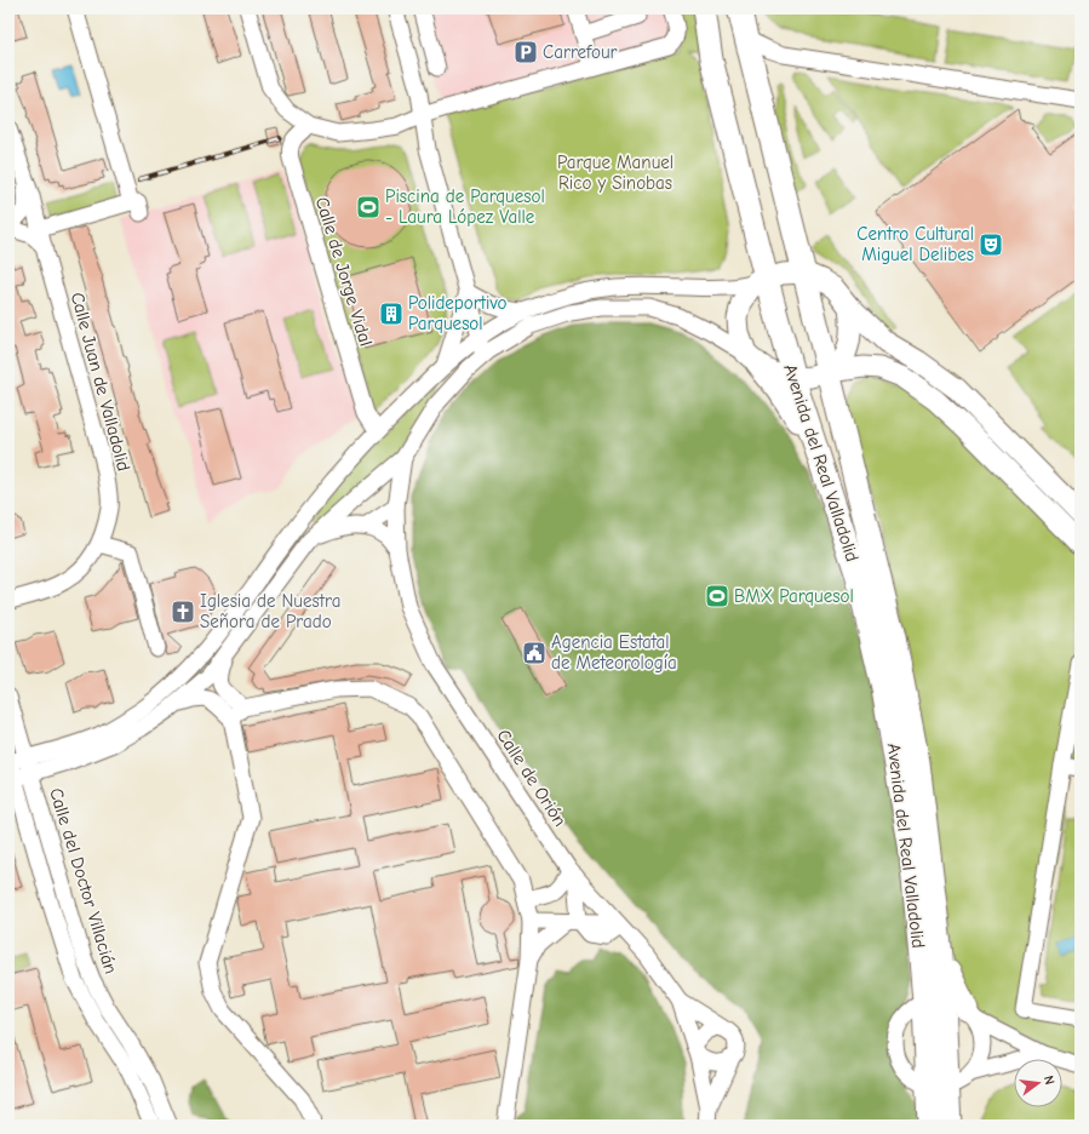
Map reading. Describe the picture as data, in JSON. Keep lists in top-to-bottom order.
{
  "streets": {
    "highway": ["Avenida del Real Valladolid"],
    "street": [
      "Calle de Jorge Vidal",
      "Calle Juan de Valladolid",
      "Calle de Orión",
      "Calle del Doctor Villacián"
    ]
  },
  "parks": ["Parque Manuel Rico y Sinobas"],
  "places": {
    "parking": ["Carrefour"],
    "sports": ["Piscina de Parquesol - Laura López Valle", "BMX Parquesol"],
    "theatre": ["Centro Cultural Miguel Delibes"],
    "building": ["Polideportivo Parquesol"],
    "church": ["Iglesia de Nuestra Señora de Prado"],
    "public building": ["Agencia Estatal de Meteorología"]
  },
  "north": "right"
}
